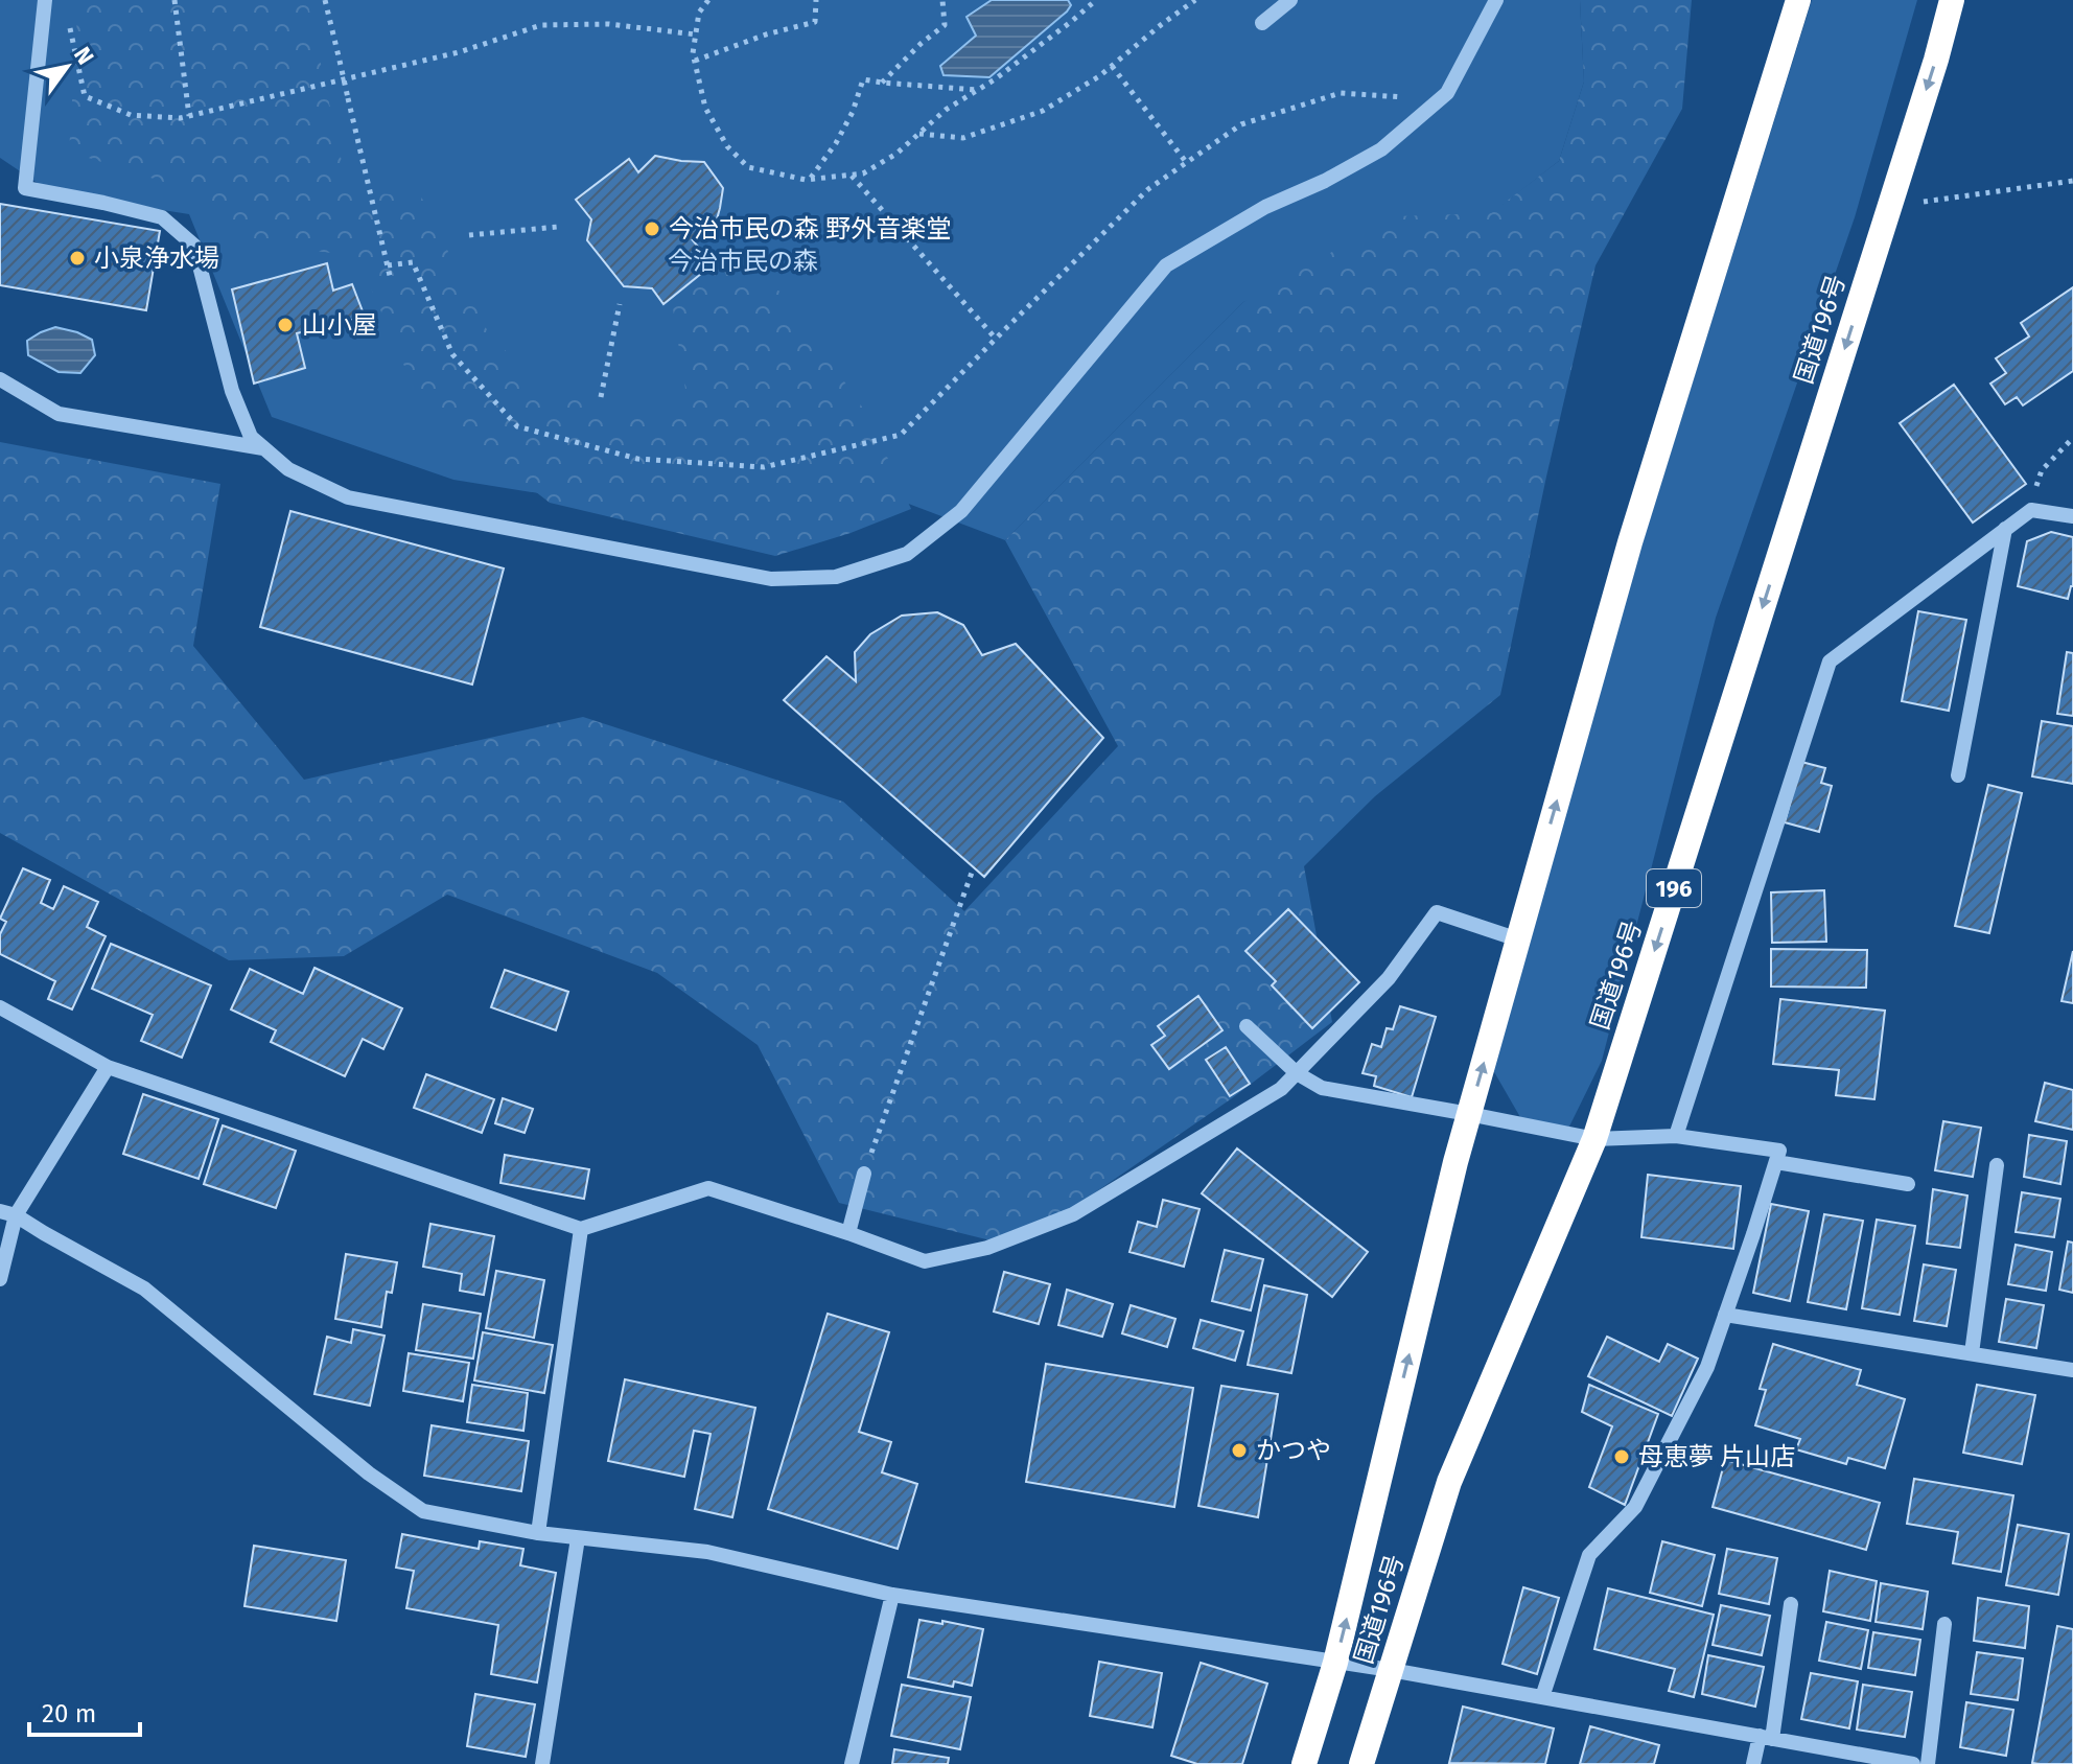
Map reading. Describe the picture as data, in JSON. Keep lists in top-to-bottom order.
{
  "streets": {
    "highway": ["国道196号", "196"]
  },
  "parks": ["今治市民の森"],
  "places": [
    "今治市民の森 野外音楽堂",
    "小泉浄水場",
    "山小屋",
    "かつや",
    "母恵夢 片山店"
  ],
  "scale_bar": "20 m",
  "north": "top right"
}
